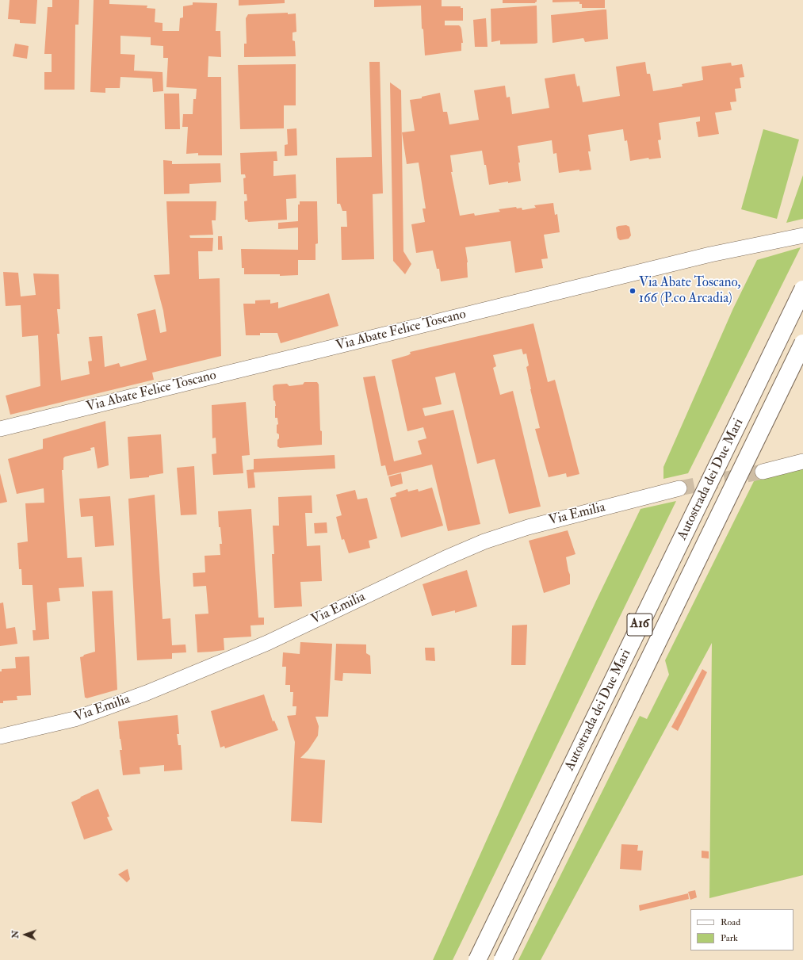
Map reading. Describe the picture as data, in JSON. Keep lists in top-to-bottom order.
{
  "streets": {
    "highway": ["Autostrada dei Due Mari", "A16"],
    "street": ["Via Abate Felice Toscano", "Via Emilia"]
  },
  "places": ["Via Abate Toscano, 166 (P.co Arcadia)"],
  "legend": ["Road", "Park"],
  "north": "left"
}
